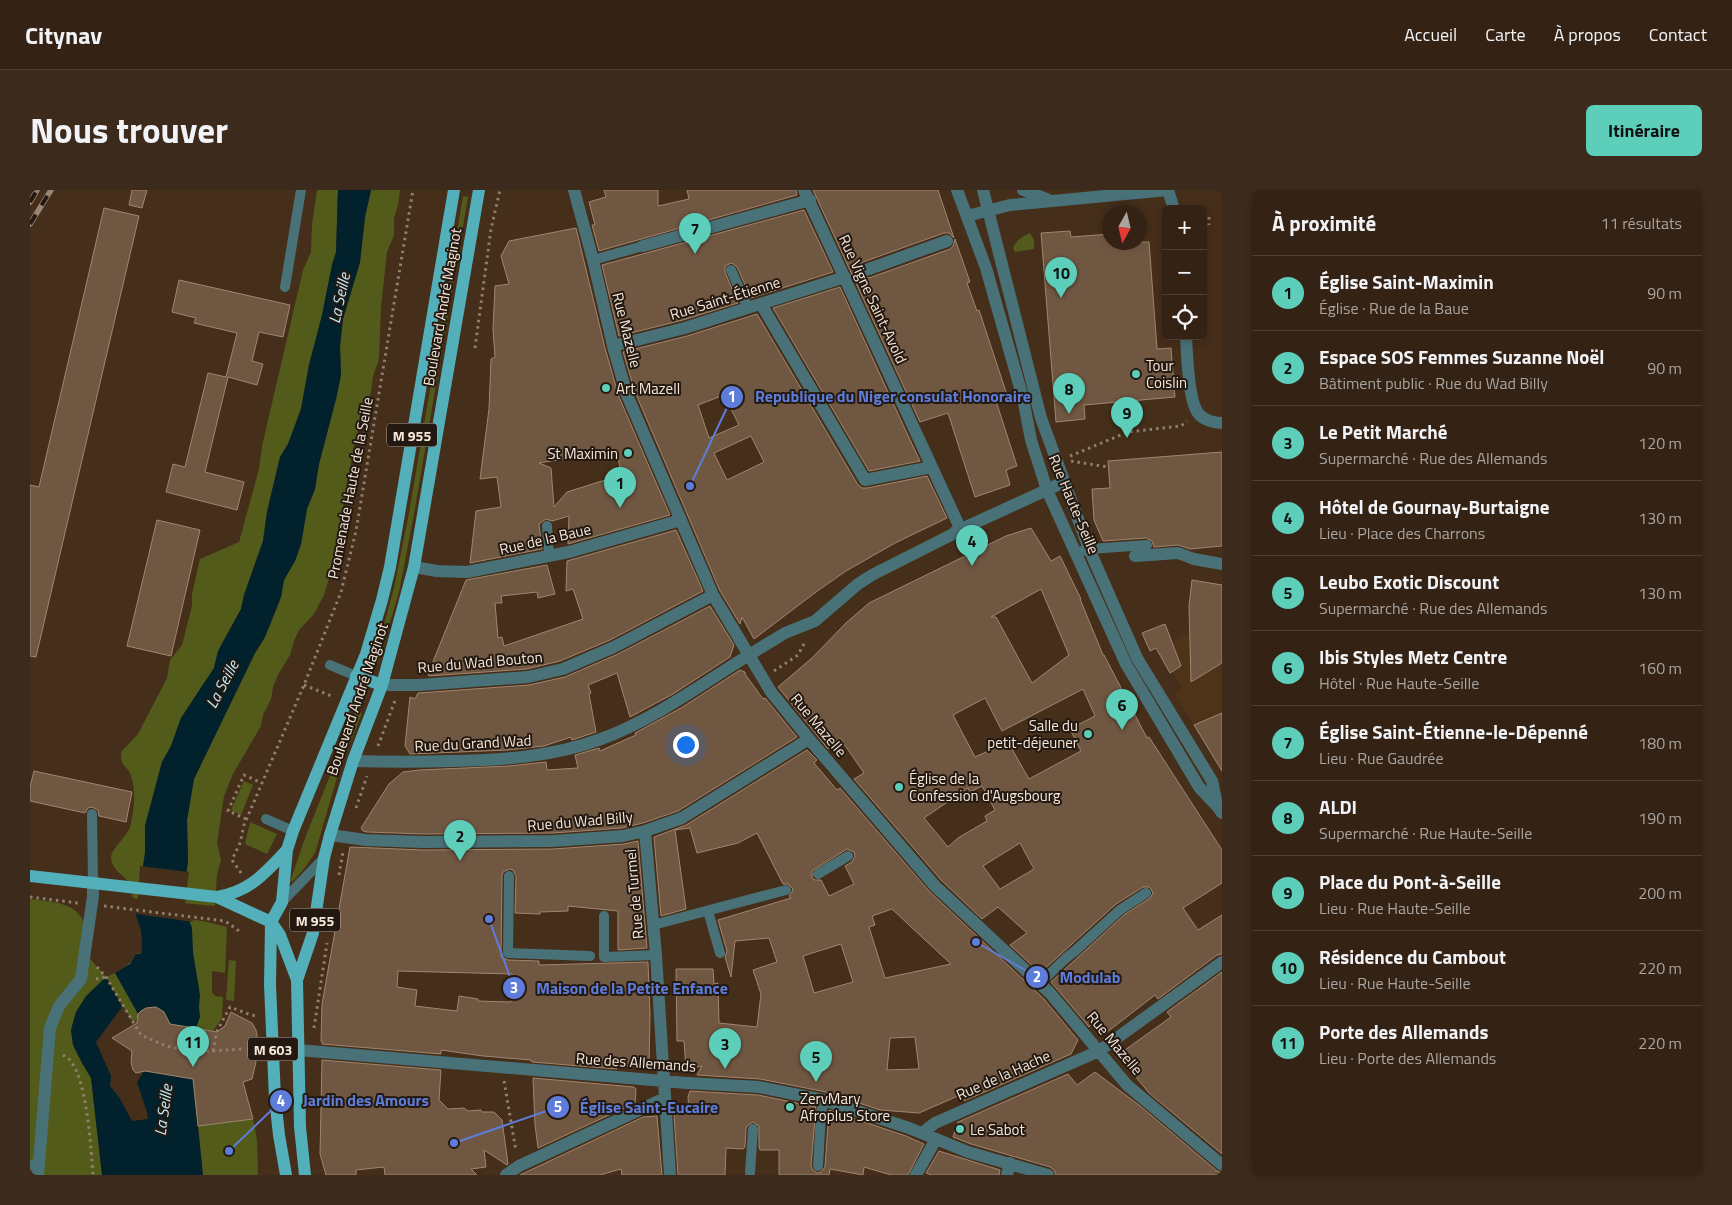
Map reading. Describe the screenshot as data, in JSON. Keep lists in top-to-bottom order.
{
  "streets": {
    "main road": ["Boulevard André Maginot", "M 955", "M 603"],
    "street": [
      "Rue Saint-Étienne",
      "Rue Vigne Saint-Avold",
      "Rue Mazelle",
      "Rue Haute-Seille",
      "Rue de la Baue",
      "Rue du Wad Bouton",
      "Rue du Grand Wad",
      "Rue du Wad Billy",
      "Rue de Turmel",
      "Rue des Allemands",
      "Rue de la Hache"
    ],
    "path": ["Promenade Haute de la Seille"]
  },
  "crossings": [
    ["Rue Saint-Étienne", "Rue Vigne Saint-Avold"],
    ["Rue Saint-Étienne", "Rue Mazelle"],
    ["Rue Vigne Saint-Avold", "Rue du Grand Wad"],
    ["Boulevard André Maginot", "Rue de la Baue"],
    ["Boulevard André Maginot", "Rue du Wad Bouton"],
    ["Boulevard André Maginot", "Rue du Grand Wad"],
    ["Boulevard André Maginot", "Rue du Wad Billy"],
    ["Boulevard André Maginot", "Rue des Allemands"],
    ["Rue Mazelle", "Rue de la Baue"],
    ["Rue Mazelle", "Rue du Wad Bouton"],
    ["Rue Mazelle", "Rue du Grand Wad"],
    ["Rue Mazelle", "Rue du Wad Billy"],
    ["Rue Mazelle", "Rue de la Hache"],
    ["Rue Haute-Seille", "Rue du Grand Wad"],
    ["Rue du Wad Billy", "Rue de Turmel"],
    ["Rue de Turmel", "Rue des Allemands"],
    ["Rue des Allemands", "Rue de la Hache"]
  ],
  "water": ["La Seille"],
  "places": [
    "Tour Coislin",
    "Art Mazell",
    "St Maximin",
    "Republique du Niger consulat Honoraire",
    "Salle du petit-déjeuner",
    "Église de la Confession d'Augsbourg",
    "Maison de la Petite Enfance",
    "Modulab",
    "ZervMary Afroplus Store",
    "Le Sabot",
    "Église Saint-Eucaire",
    "Jardin des Amours"
  ],
  "north": "bottom",
  "page": {
    "header": "Citynav",
    "nav": [
      "Accueil",
      "Carte",
      "À propos",
      "Contact"
    ],
    "title": "Nous trouver",
    "buttons": "Itinéraire",
    "heading": ["À proximité", "11 résultats"],
    "map_buttons": ["+", "−"],
    "pins": [
      "7",
      "10",
      "8",
      "9",
      "1",
      "4",
      "6",
      "2",
      "11",
      "3",
      "5"
    ],
    "list": [
      {
        "mark": "1",
        "name": "Église Saint-Maximin",
        "note": "Église · Rue de la Baue",
        "value": "90 m"
      },
      {
        "mark": "2",
        "name": "Espace SOS Femmes Suzanne Noël",
        "note": "Bâtiment public · Rue du Wad Billy",
        "value": "90 m"
      },
      {
        "mark": "3",
        "name": "Le Petit Marché",
        "note": "Supermarché · Rue des Allemands",
        "value": "120 m"
      },
      {
        "mark": "4",
        "name": "Hôtel de Gournay-Burtaigne",
        "note": "Lieu · Place des Charrons",
        "value": "130 m"
      },
      {
        "mark": "5",
        "name": "Leubo Exotic Discount",
        "note": "Supermarché · Rue des Allemands",
        "value": "130 m"
      },
      {
        "mark": "6",
        "name": "Ibis Styles Metz Centre",
        "note": "Hôtel · Rue Haute-Seille",
        "value": "160 m"
      },
      {
        "mark": "7",
        "name": "Église Saint-Étienne-le-Dépenné",
        "note": "Lieu · Rue Gaudrée",
        "value": "180 m"
      },
      {
        "mark": "8",
        "name": "ALDI",
        "note": "Supermarché · Rue Haute-Seille",
        "value": "190 m"
      },
      {
        "mark": "9",
        "name": "Place du Pont-à-Seille",
        "note": "Lieu · Rue Haute-Seille",
        "value": "200 m"
      },
      {
        "mark": "10",
        "name": "Résidence du Cambout",
        "note": "Lieu · Rue Haute-Seille",
        "value": "220 m"
      },
      {
        "mark": "11",
        "name": "Porte des Allemands",
        "note": "Lieu · Porte des Allemands",
        "value": "220 m"
      }
    ]
  }
}
